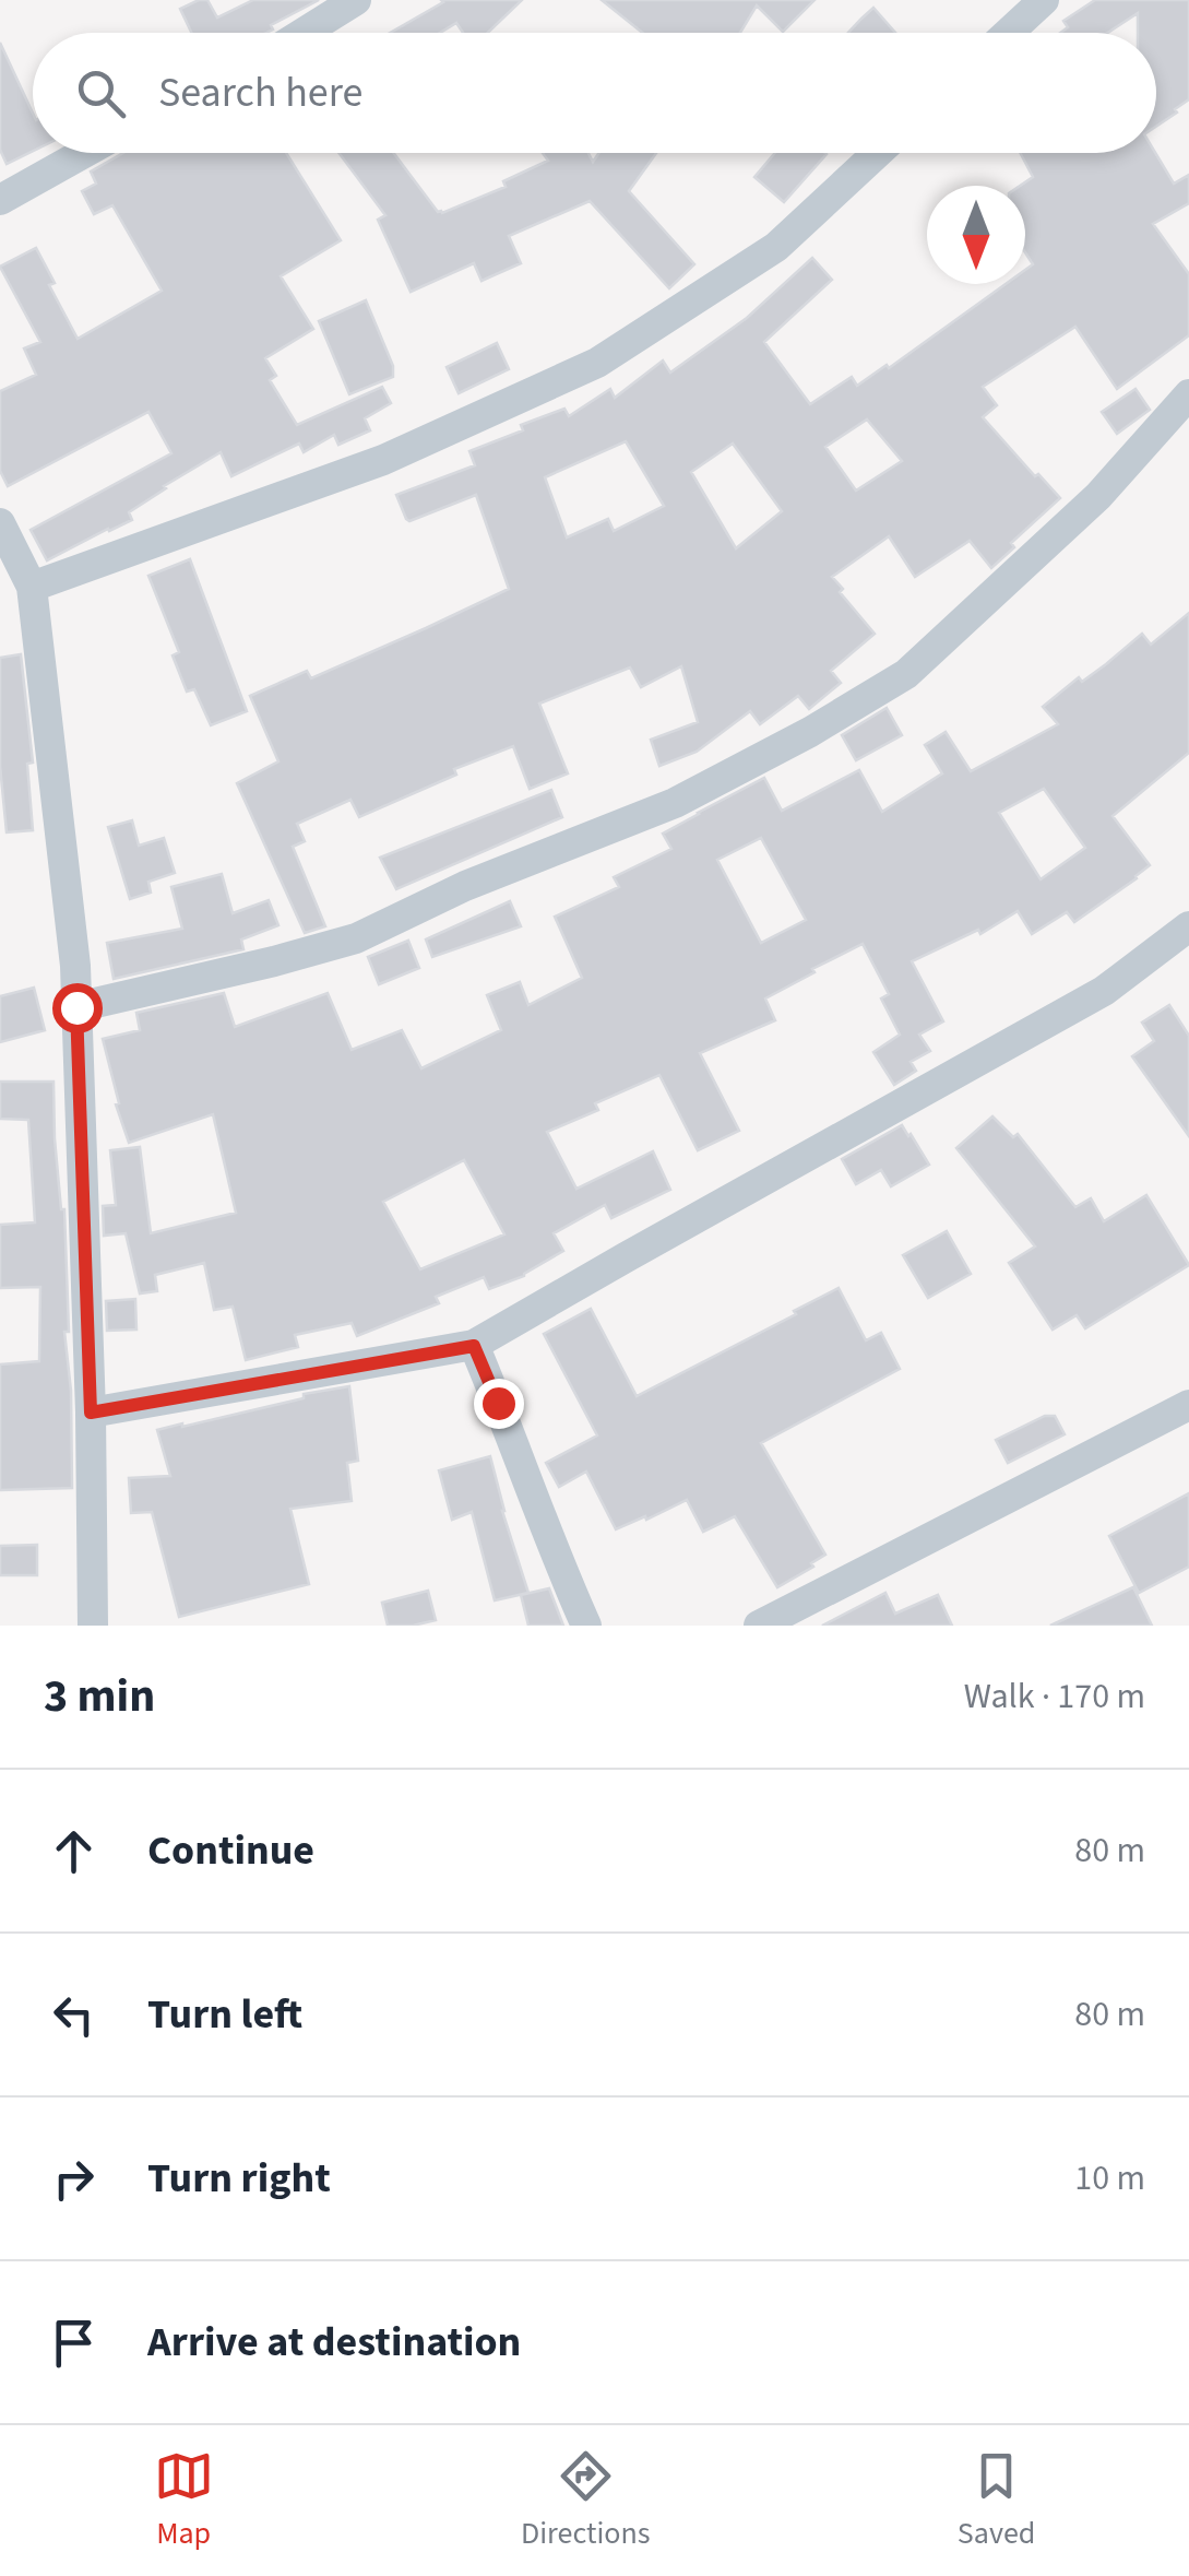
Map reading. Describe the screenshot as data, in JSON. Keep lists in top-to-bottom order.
{
  "north": "bottom",
  "page": {
    "search": "Search here",
    "heading": ["3 min", "Walk · 170 m"],
    "list": [
      ["Continue", "80 m"],
      ["Turn left", "80 m"],
      ["Turn right", "10 m"],
      "Arrive at destination"
    ],
    "nav": ["Map", "Directions", "Saved"]
  }
}
